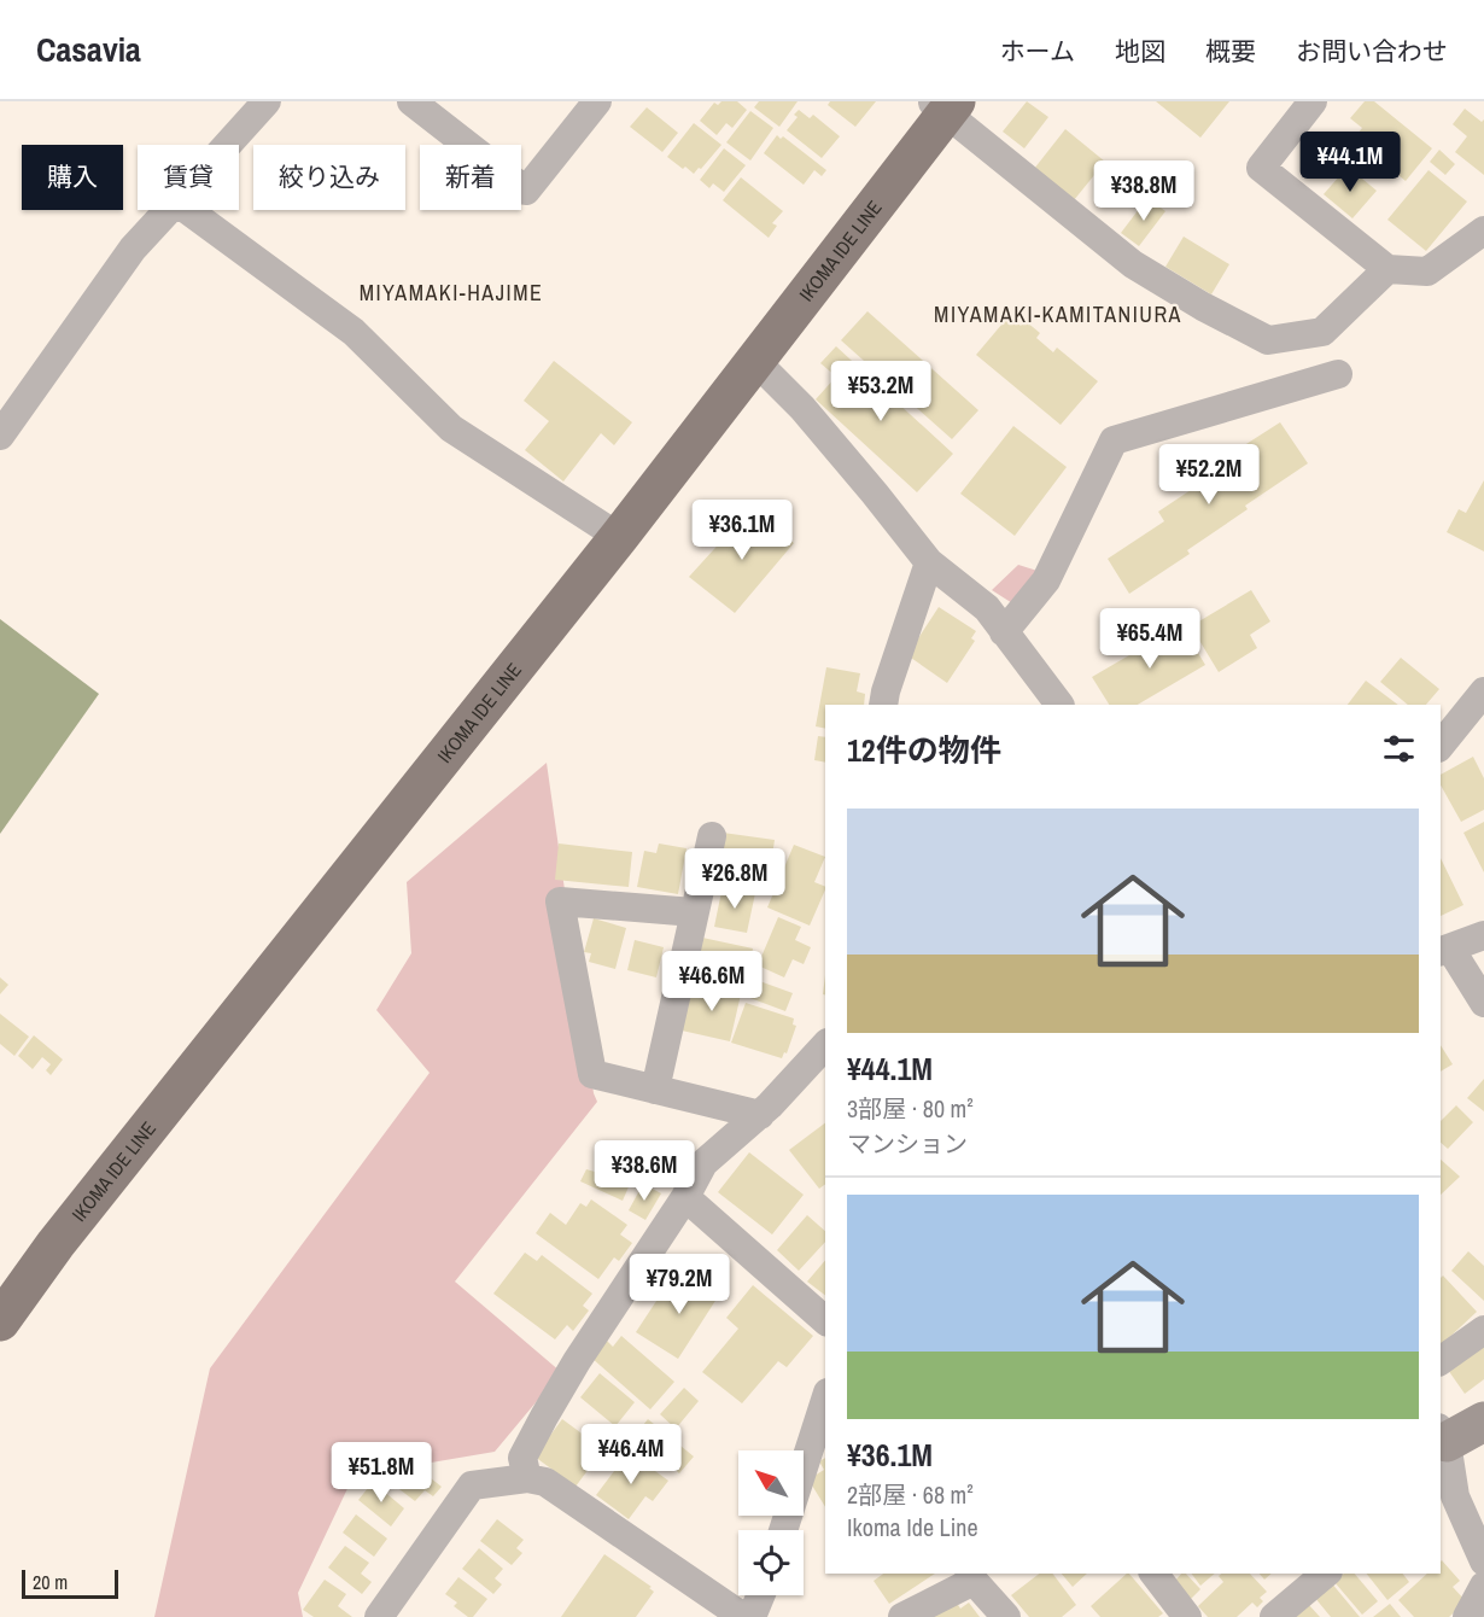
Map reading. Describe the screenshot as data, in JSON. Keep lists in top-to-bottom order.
{
  "streets": {
    "main road": ["IKOMA IDE LINE"]
  },
  "districts": ["MIYAMAKI-HAJIME", "MIYAMAKI-KAMITANIURA"],
  "scale_bar": "20 m",
  "north": "top left",
  "page": {
    "header": "Casavia",
    "nav": [
      "ホーム",
      "地図",
      "概要",
      "お問い合わせ"
    ],
    "price": [
      "¥44.1M",
      "¥38.8M",
      "¥53.2M",
      "¥52.2M",
      "¥36.1M",
      "¥65.4M",
      "¥26.8M",
      "¥46.6M",
      "¥38.6M",
      "¥79.2M",
      "¥46.4M",
      "¥51.8M"
    ],
    "chip": [
      "購入",
      "賃貸",
      "絞り込み",
      "新着"
    ],
    "heading": "12件の物件",
    "list": [
      {
        "name": "¥44.1M",
        "note": "3部屋 · 80 m² · マンション"
      },
      {
        "name": "¥36.1M",
        "note": "2部屋 · 68 m² · Ikoma Ide Line"
      }
    ],
    "scale": "20 m"
  }
}
